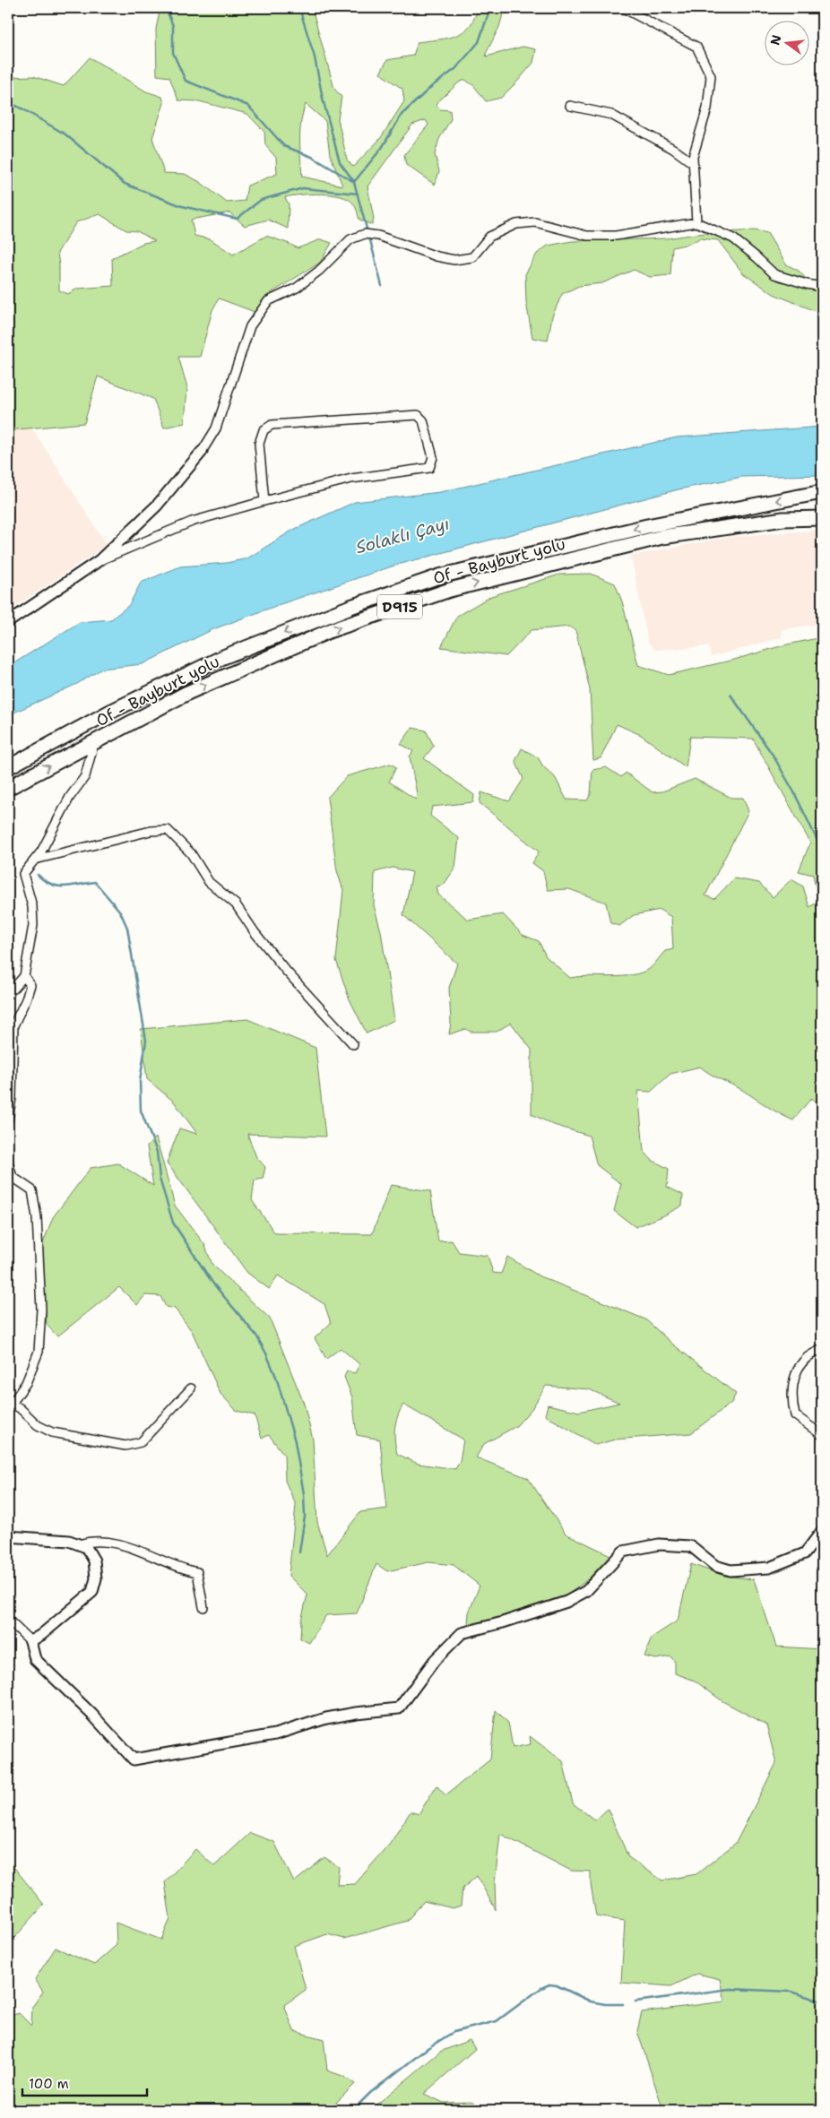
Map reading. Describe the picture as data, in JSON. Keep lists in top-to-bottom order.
{
  "streets": {
    "highway": ["Of - Bayburt yolu", "D915"]
  },
  "water": ["Solaklı Çayı"],
  "scale_bar": "100 m",
  "north": "left"
}
